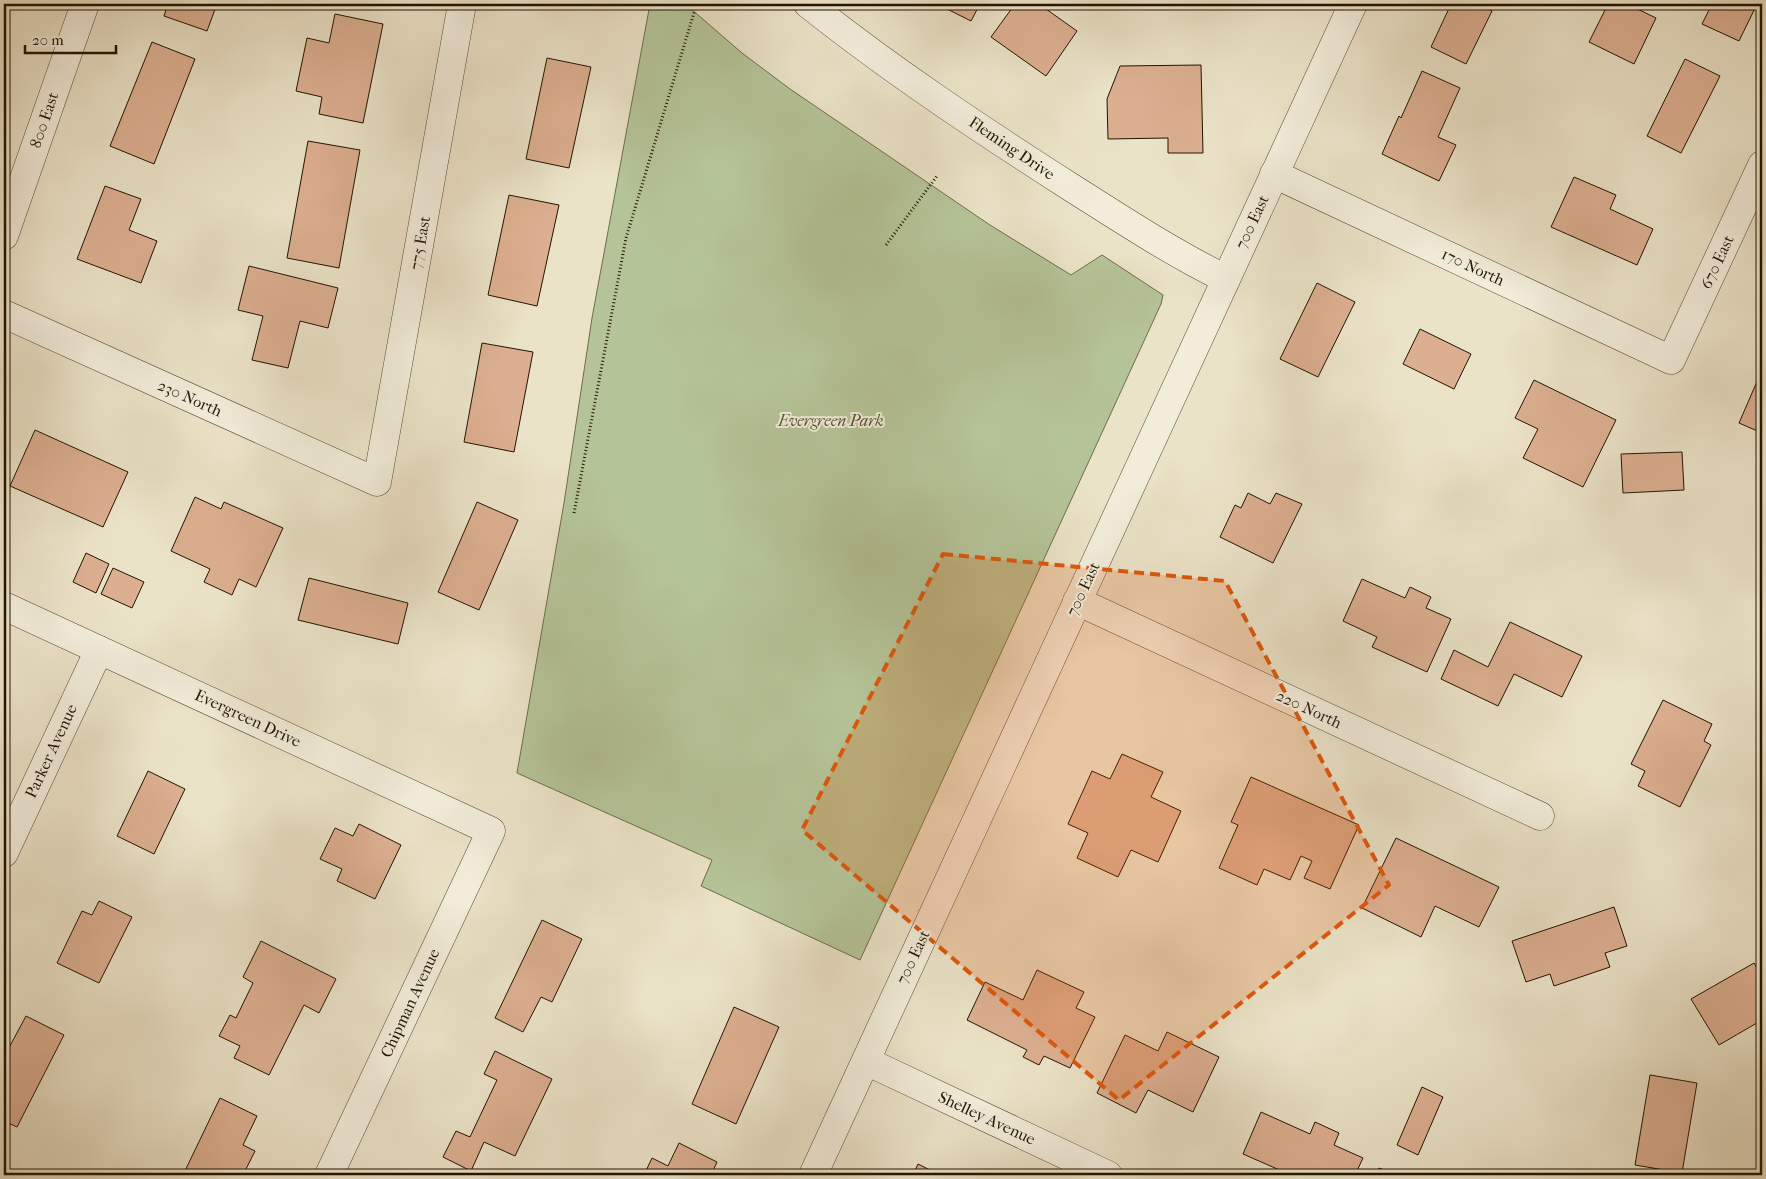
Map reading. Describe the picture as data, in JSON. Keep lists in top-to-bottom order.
{
  "streets": {
    "street": [
      "800 East",
      "Fleming Drive",
      "700 East",
      "775 East",
      "670 East",
      "170 North",
      "230 North",
      "220 North",
      "Evergreen Drive",
      "Parker Avenue",
      "Chipman Avenue",
      "Shelley Avenue"
    ]
  },
  "crossings": [
    ["Fleming Drive", "700 East"],
    ["700 East", "170 North"],
    ["700 East", "220 North"],
    ["700 East", "Shelley Avenue"],
    ["775 East", "230 North"],
    ["670 East", "170 North"],
    ["Evergreen Drive", "Parker Avenue"],
    ["Evergreen Drive", "Chipman Avenue"]
  ],
  "parks": ["Evergreen Park"],
  "scale_bar": "20 m"
}
